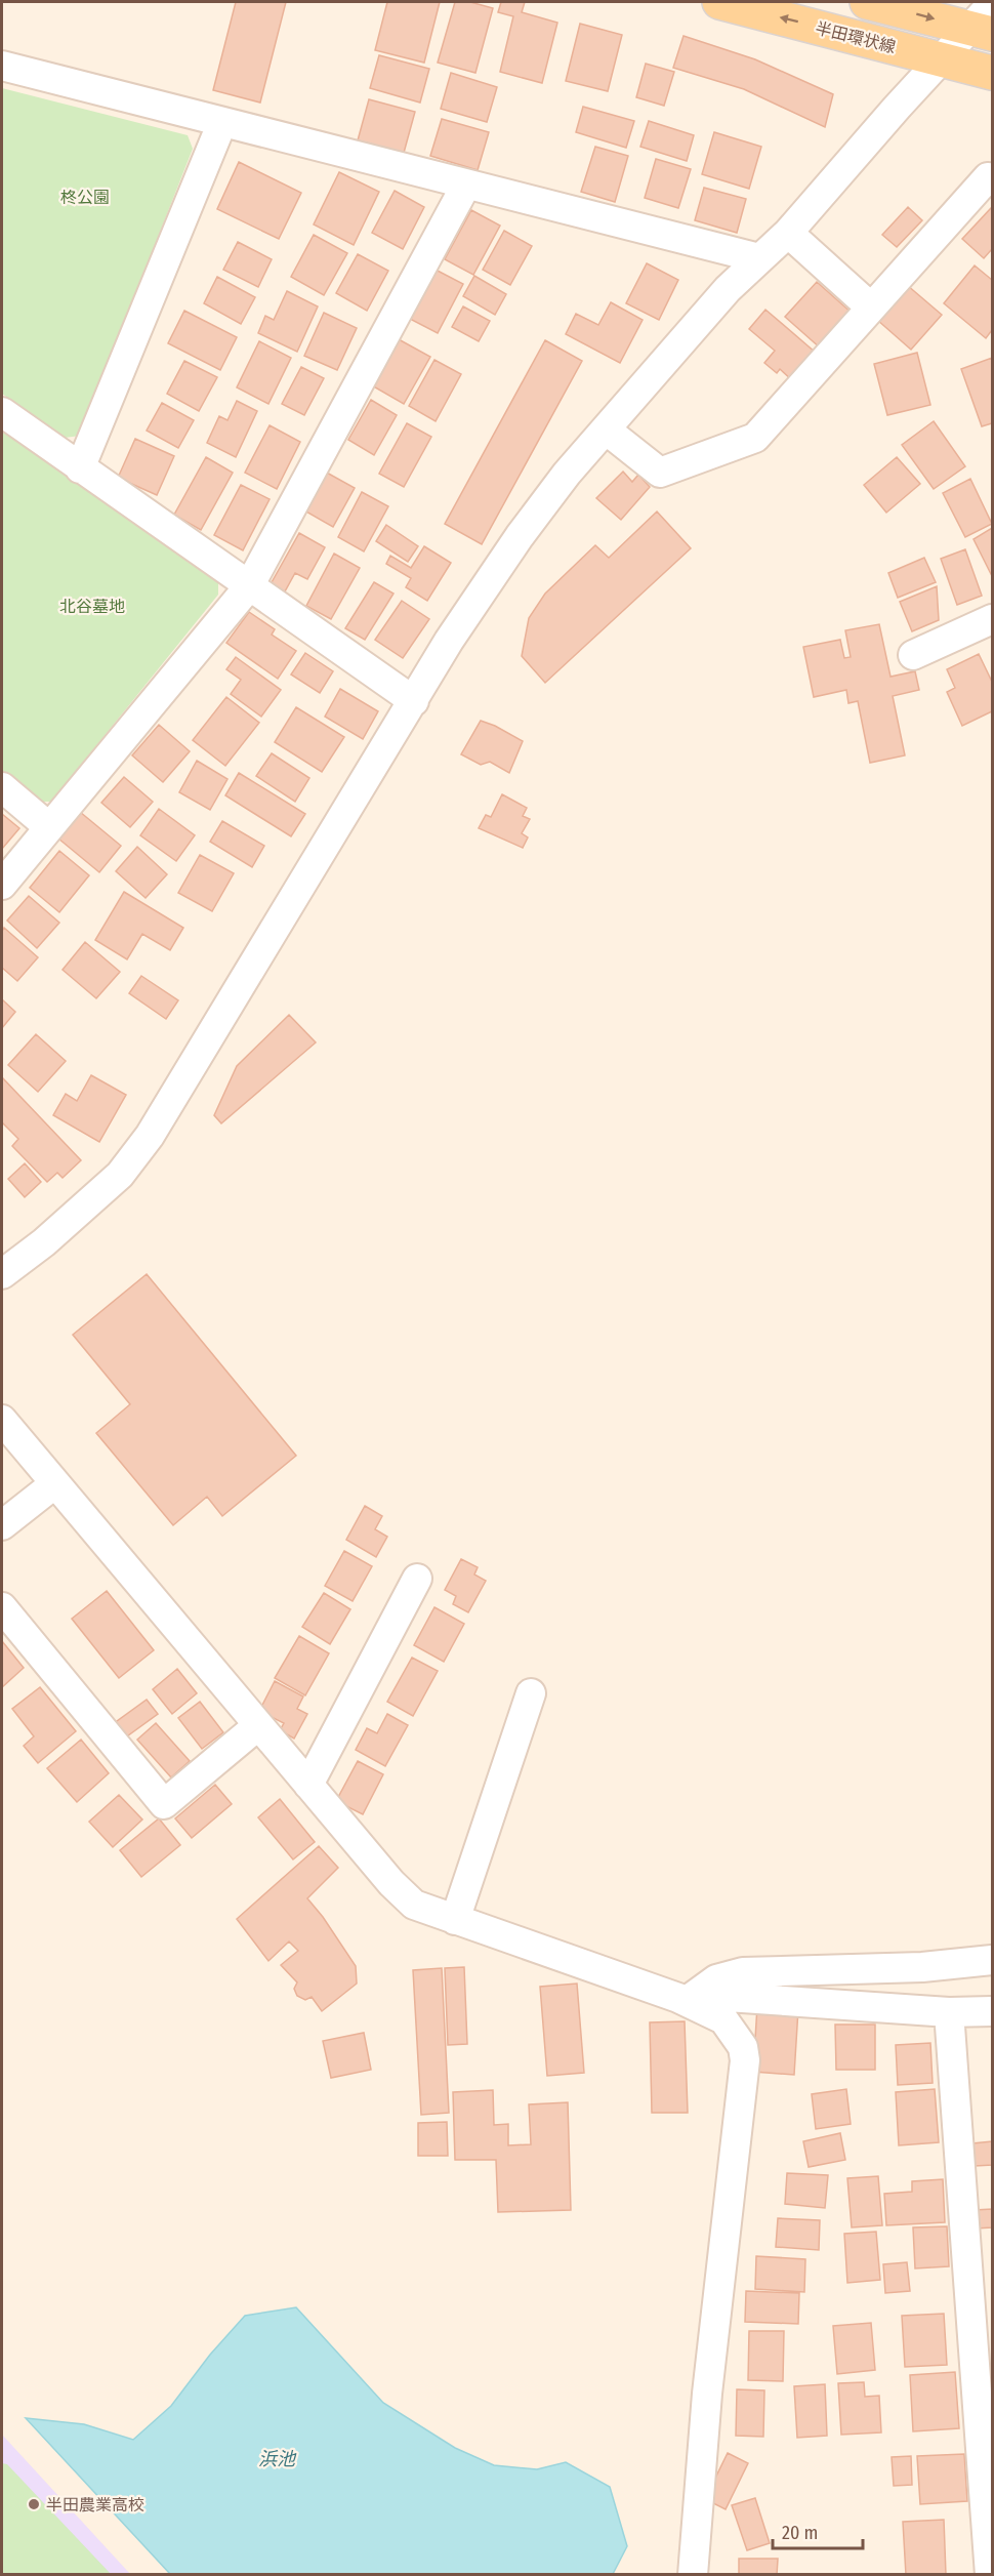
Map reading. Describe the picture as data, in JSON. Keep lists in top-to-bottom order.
{
  "streets": {
    "main road": ["半田環状線"]
  },
  "water": ["浜池"],
  "parks": ["柊公園", "北谷墓地"],
  "places": ["半田農業高校"],
  "scale_bar": "20 m"
}
